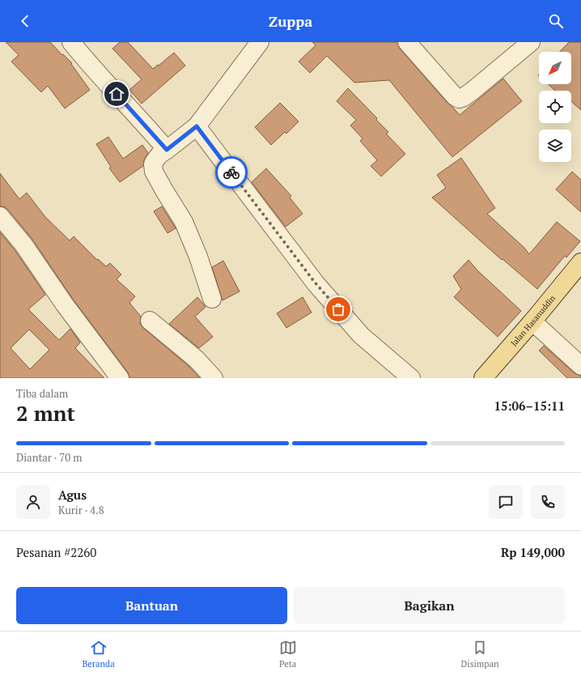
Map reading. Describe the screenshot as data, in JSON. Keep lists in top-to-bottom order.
{
  "streets": {
    "main road": ["Jalan Hasanuddin"]
  },
  "north": "bottom left",
  "page": {
    "header": "Zuppa",
    "heading": ["2 mnt", "Tiba dalam", "15:06–15:11"],
    "panel": [
      "Agus",
      "Kurir · 4.8",
      "Pesanan #2260",
      "Rp 149,000"
    ],
    "bar": "Diantar · 70 m",
    "buttons": ["Bantuan", "Bagikan"],
    "tabs": ["Beranda", "Peta", "Disimpan"]
  }
}
